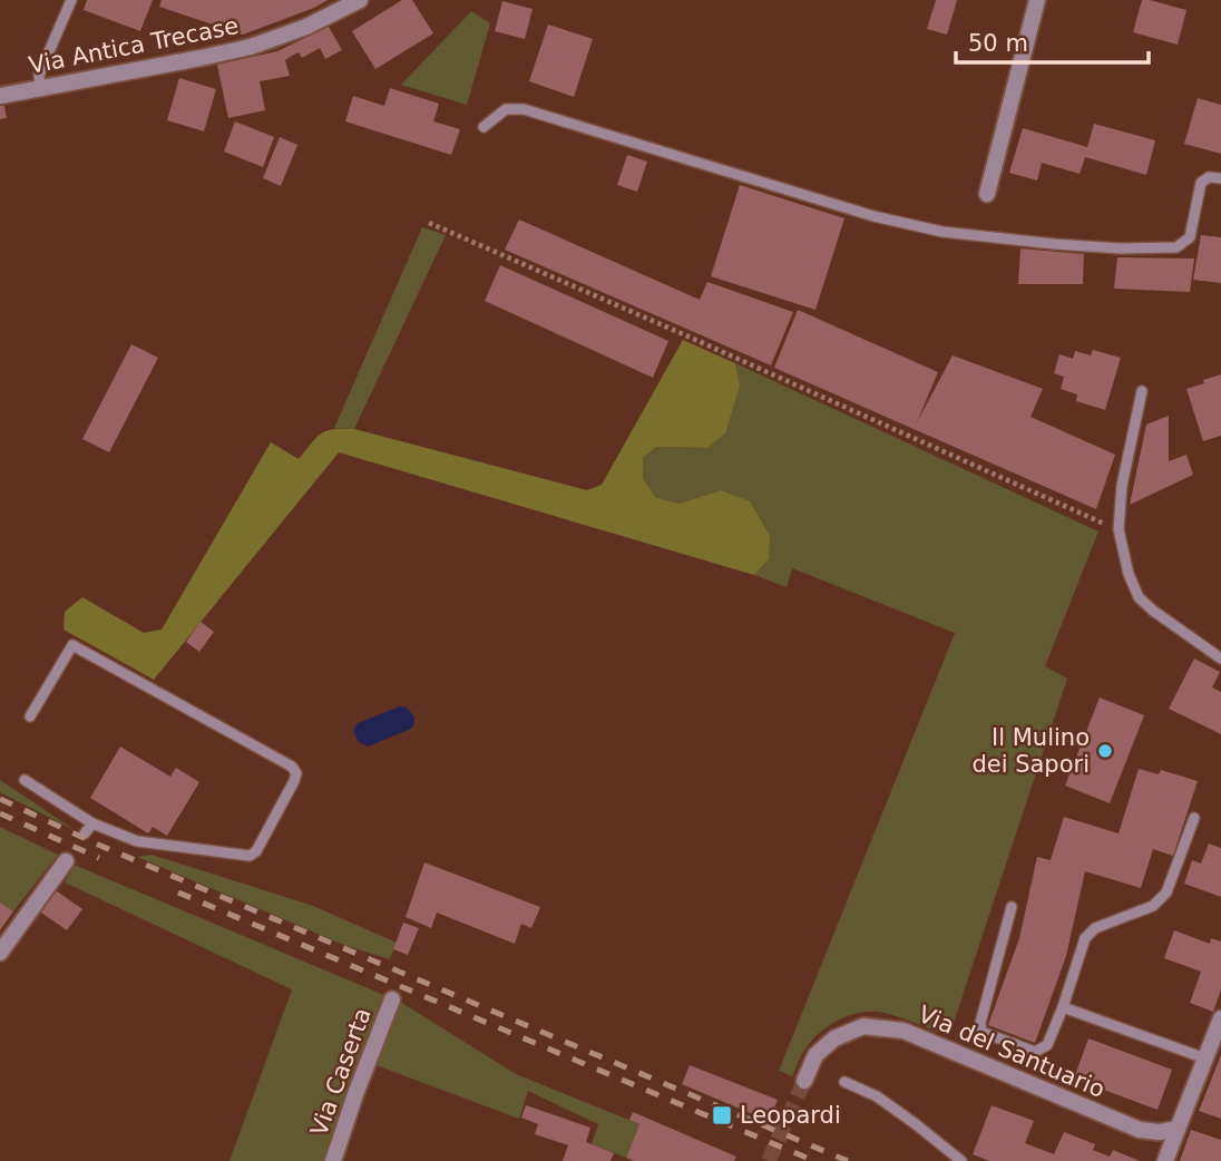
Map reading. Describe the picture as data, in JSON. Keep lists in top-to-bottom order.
{
  "streets": {
    "street": ["Via Antica Trecase", "Via del Santuario", "Via Caserta"]
  },
  "places": {
    "other": ["Il Mulino dei Sapori"],
    "transit": ["Leopardi"]
  },
  "scale_bar": "50 m"
}
